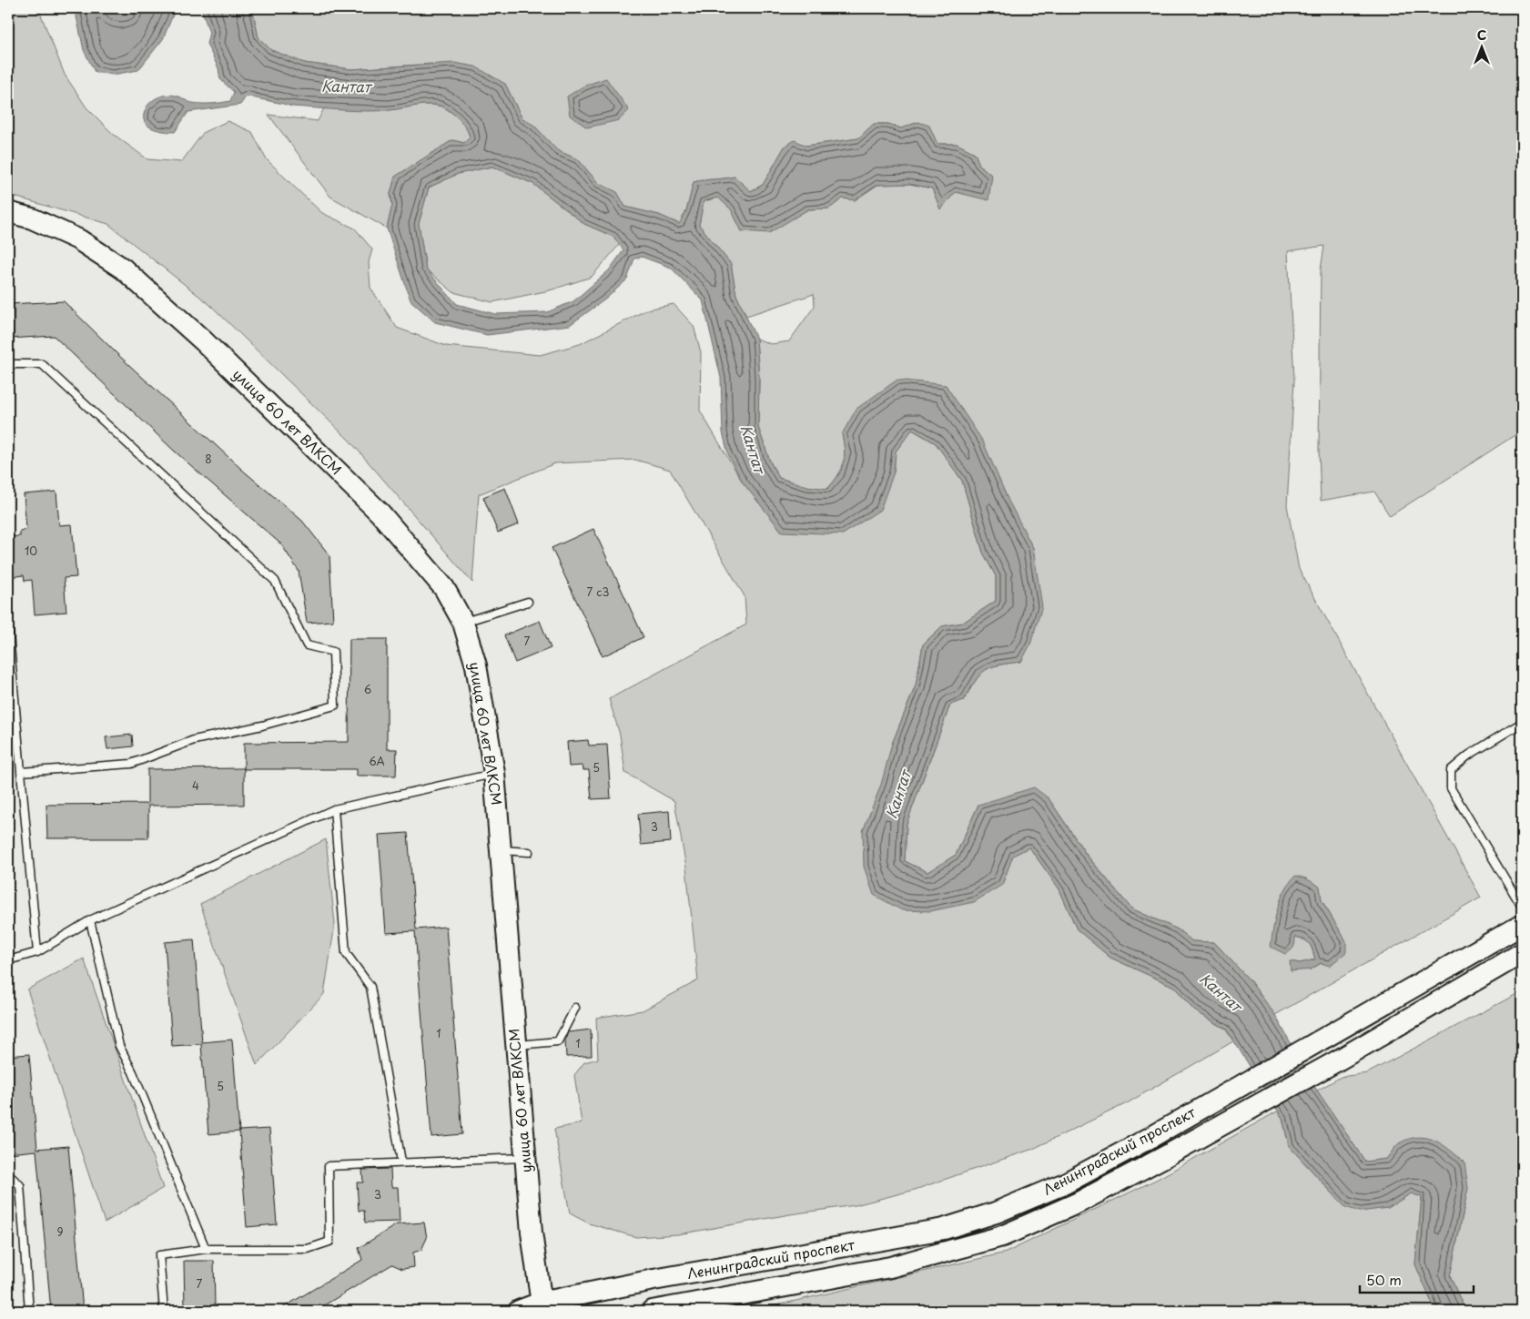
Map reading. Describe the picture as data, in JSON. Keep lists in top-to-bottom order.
{
  "streets": {
    "main road": ["улица 60 лет ВЛКСМ", "Ленинградский проспект"]
  },
  "crossings": [
    ["улица 60 лет ВЛКСМ", "Ленинградский проспект"]
  ],
  "water": ["Кантат"],
  "house_numbers": [
    "8",
    "10",
    "7 с3",
    "7",
    "6",
    "6А",
    "5",
    "4",
    "3",
    "1",
    "1",
    "5",
    "3",
    "9",
    "7"
  ],
  "scale_bar": "50 m",
  "north": "top"
}
